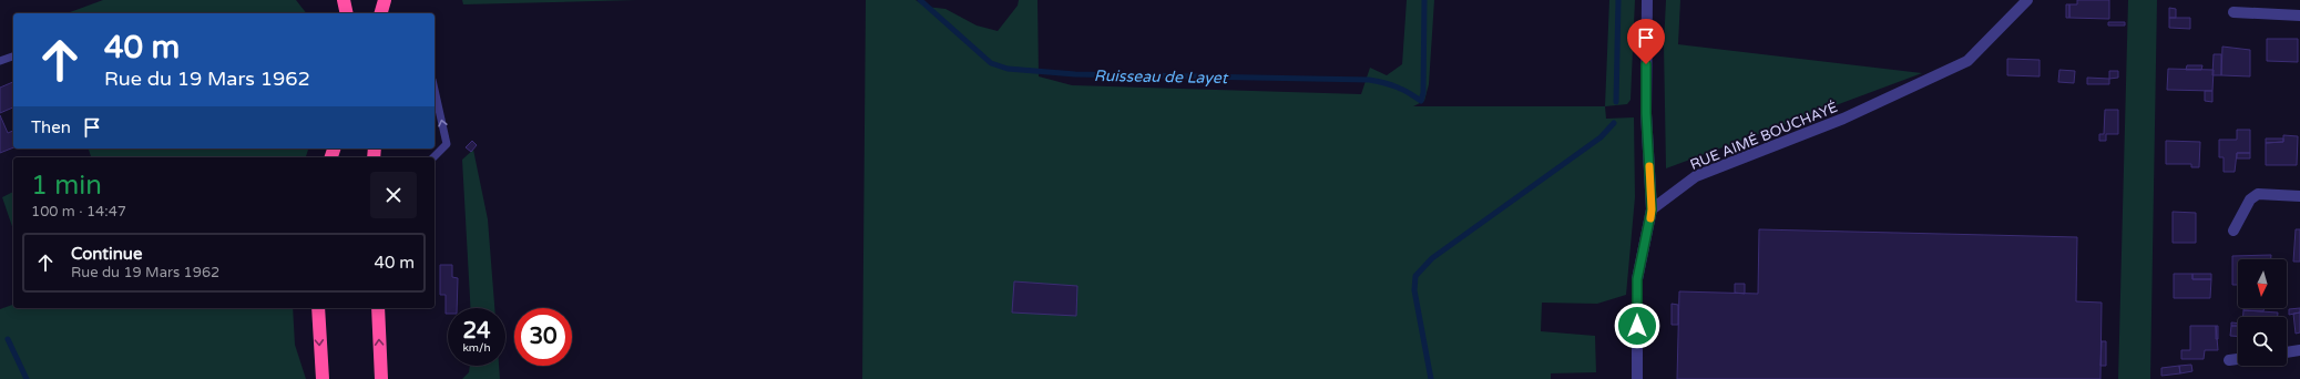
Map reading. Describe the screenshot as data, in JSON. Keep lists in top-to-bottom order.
{
  "streets": {
    "street": ["RUE AIMÉ BOUCHAYÉ"]
  },
  "water": ["Ruisseau de Layet"],
  "north": "bottom",
  "page": {
    "turn": ["40 m", "Rue du 19 Mars 1962"],
    "then": "Then",
    "heading": ["1 min", "100 m · 14:47"],
    "list": [
      {
        "name": "Continue",
        "note": "Rue du 19 Mars 1962",
        "value": "40 m"
      }
    ],
    "speed": "24 km/h",
    "limit": "30"
  }
}
